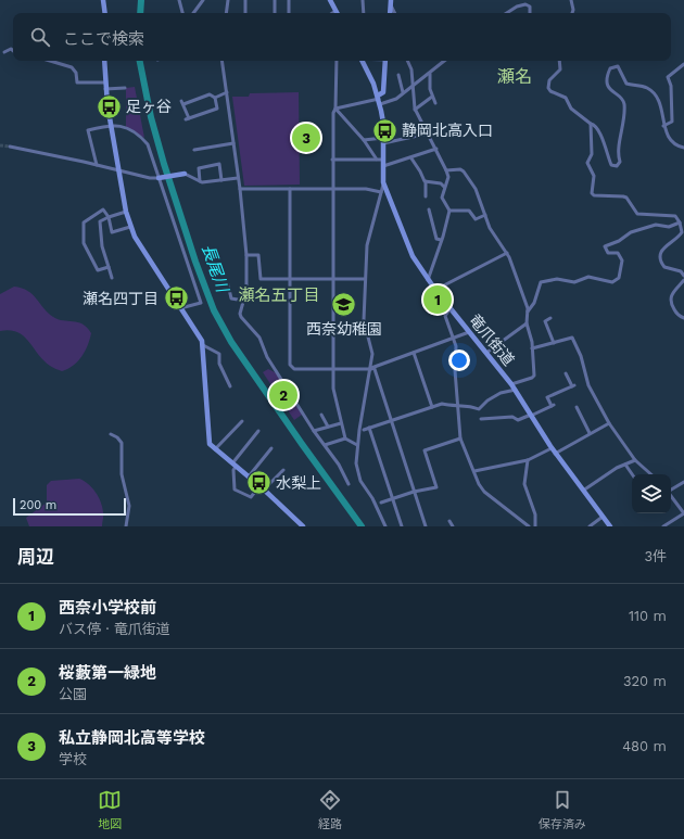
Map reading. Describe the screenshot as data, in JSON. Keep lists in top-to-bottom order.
{
  "streets": {
    "street": ["竜爪街道"]
  },
  "districts": ["瀬名", "瀬名五丁目"],
  "water": ["長尾川"],
  "places": {
    "bus stop": [
      "足ヶ谷",
      "静岡北高入口",
      "瀬名四丁目",
      "水梨上"
    ],
    "school or university": ["西奈幼稚園"]
  },
  "scale_bar": "200 m",
  "page": {
    "search": "ここで検索",
    "pins": ["3", "1", "2"],
    "scale": "200 m",
    "heading": ["周辺", "3件"],
    "list": [
      {
        "mark": "1",
        "name": "西奈小学校前",
        "note": "バス停 · 竜爪街道",
        "value": "110 m"
      },
      {
        "mark": "2",
        "name": "桜藪第一緑地",
        "note": "公園",
        "value": "320 m"
      },
      {
        "mark": "3",
        "name": "私立静岡北高等学校",
        "note": "学校",
        "value": "480 m"
      }
    ],
    "nav": ["地図", "経路", "保存済み"]
  }
}
